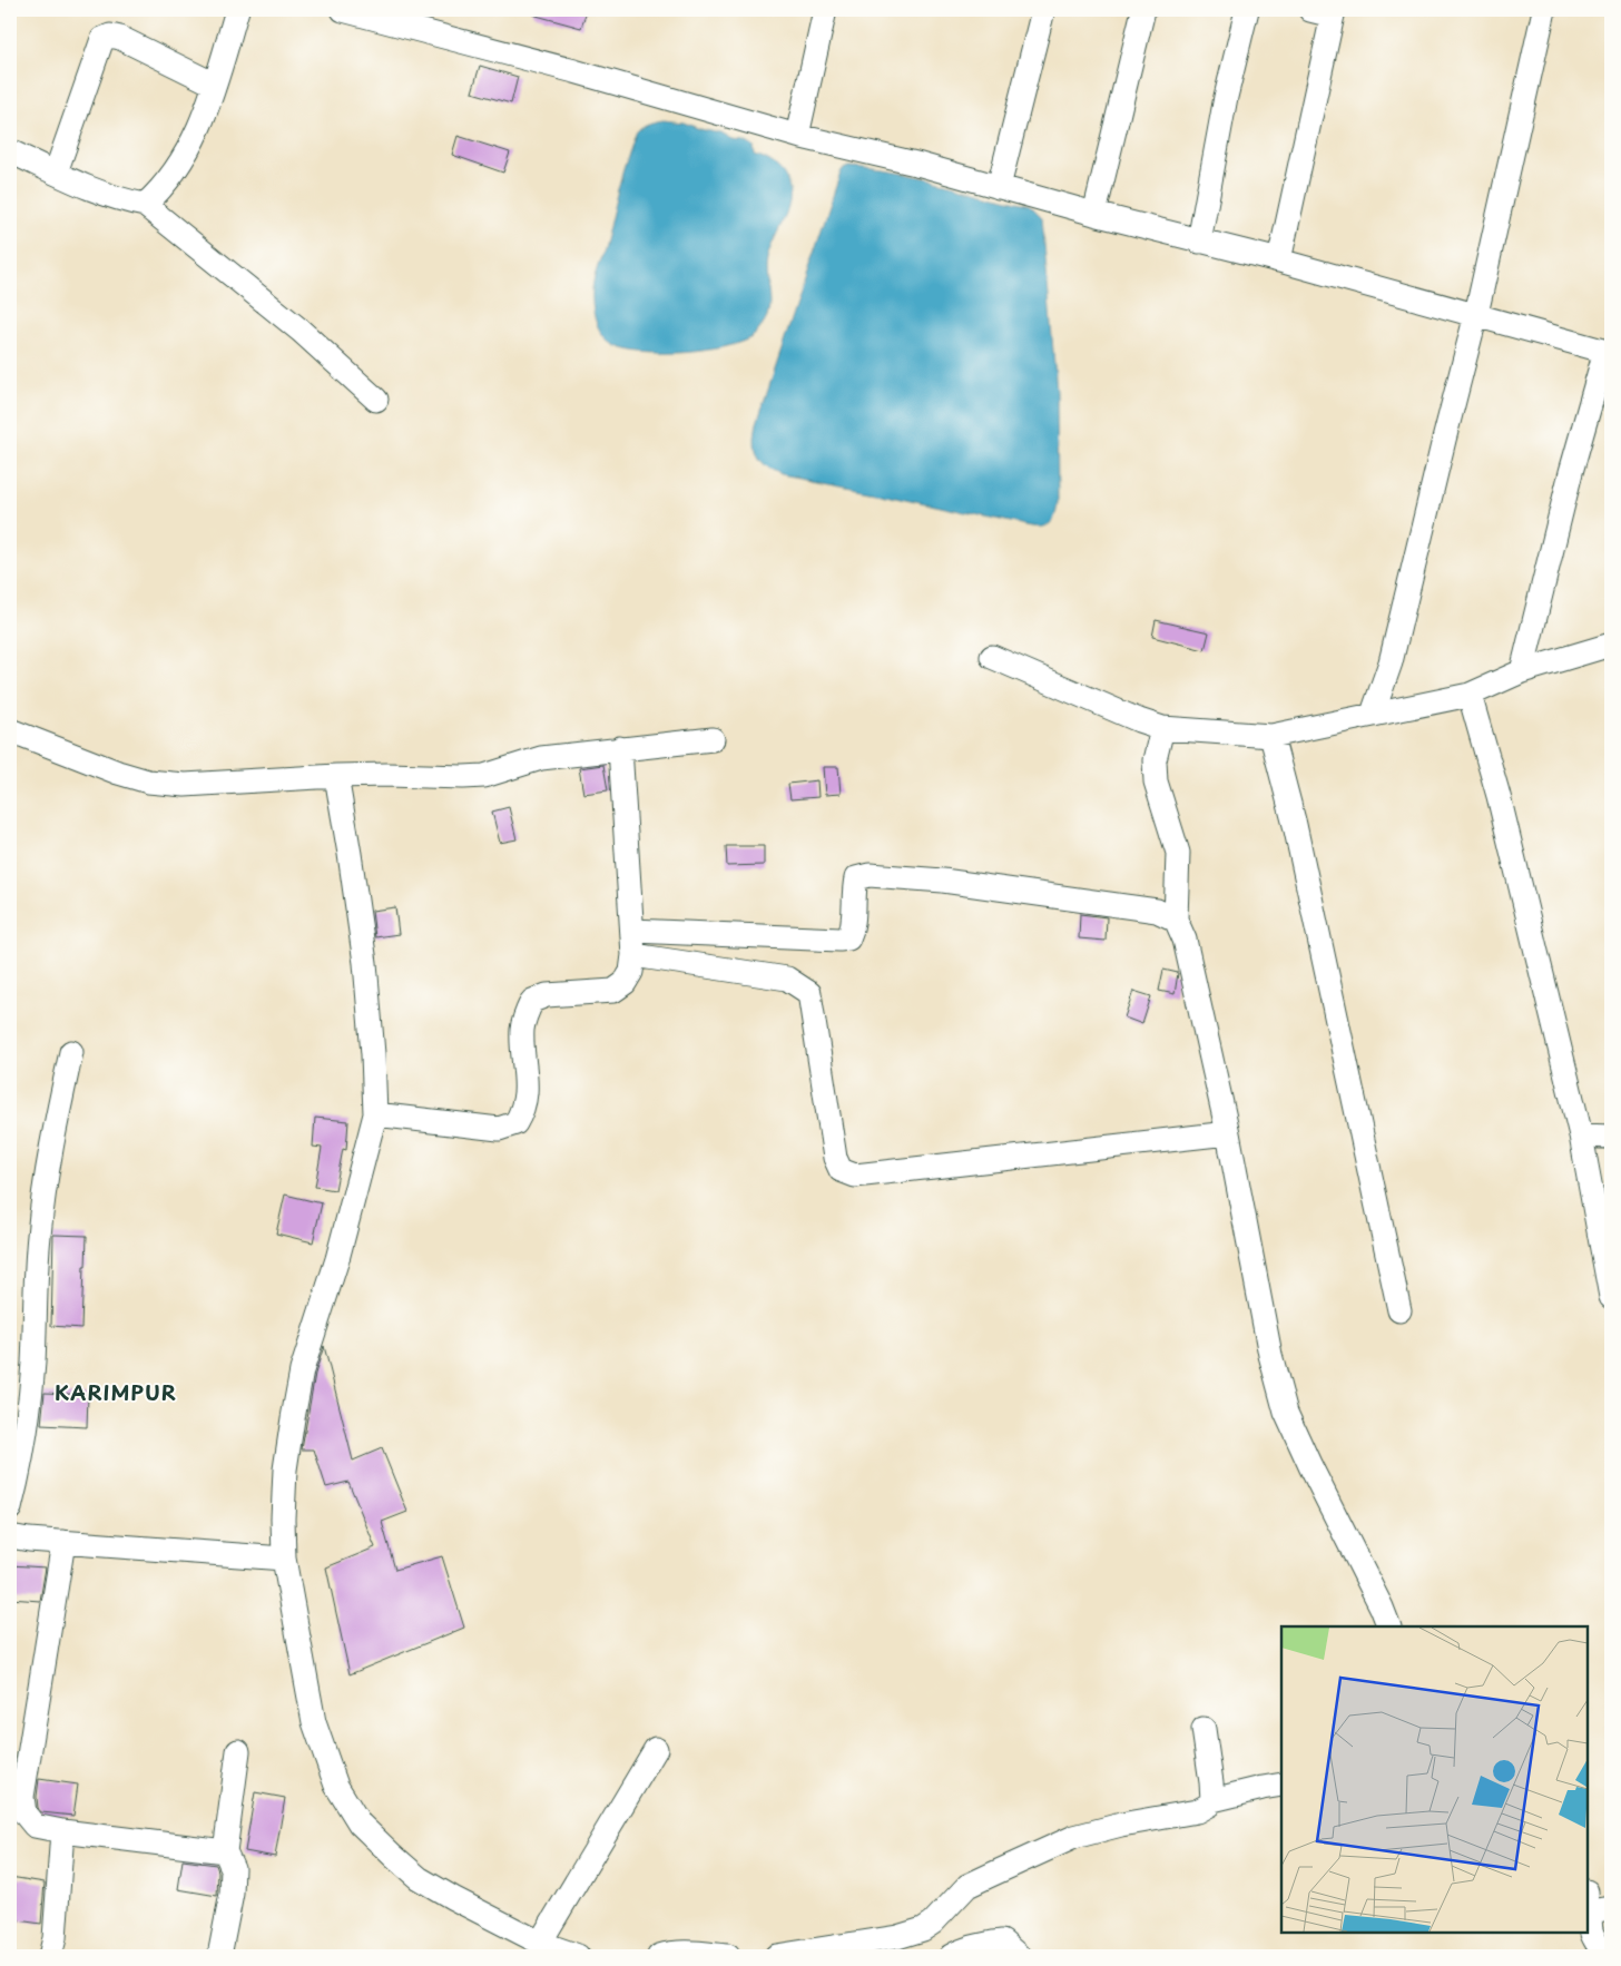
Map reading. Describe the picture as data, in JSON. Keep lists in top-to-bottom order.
{
  "districts": ["KARIMPUR"]
}
